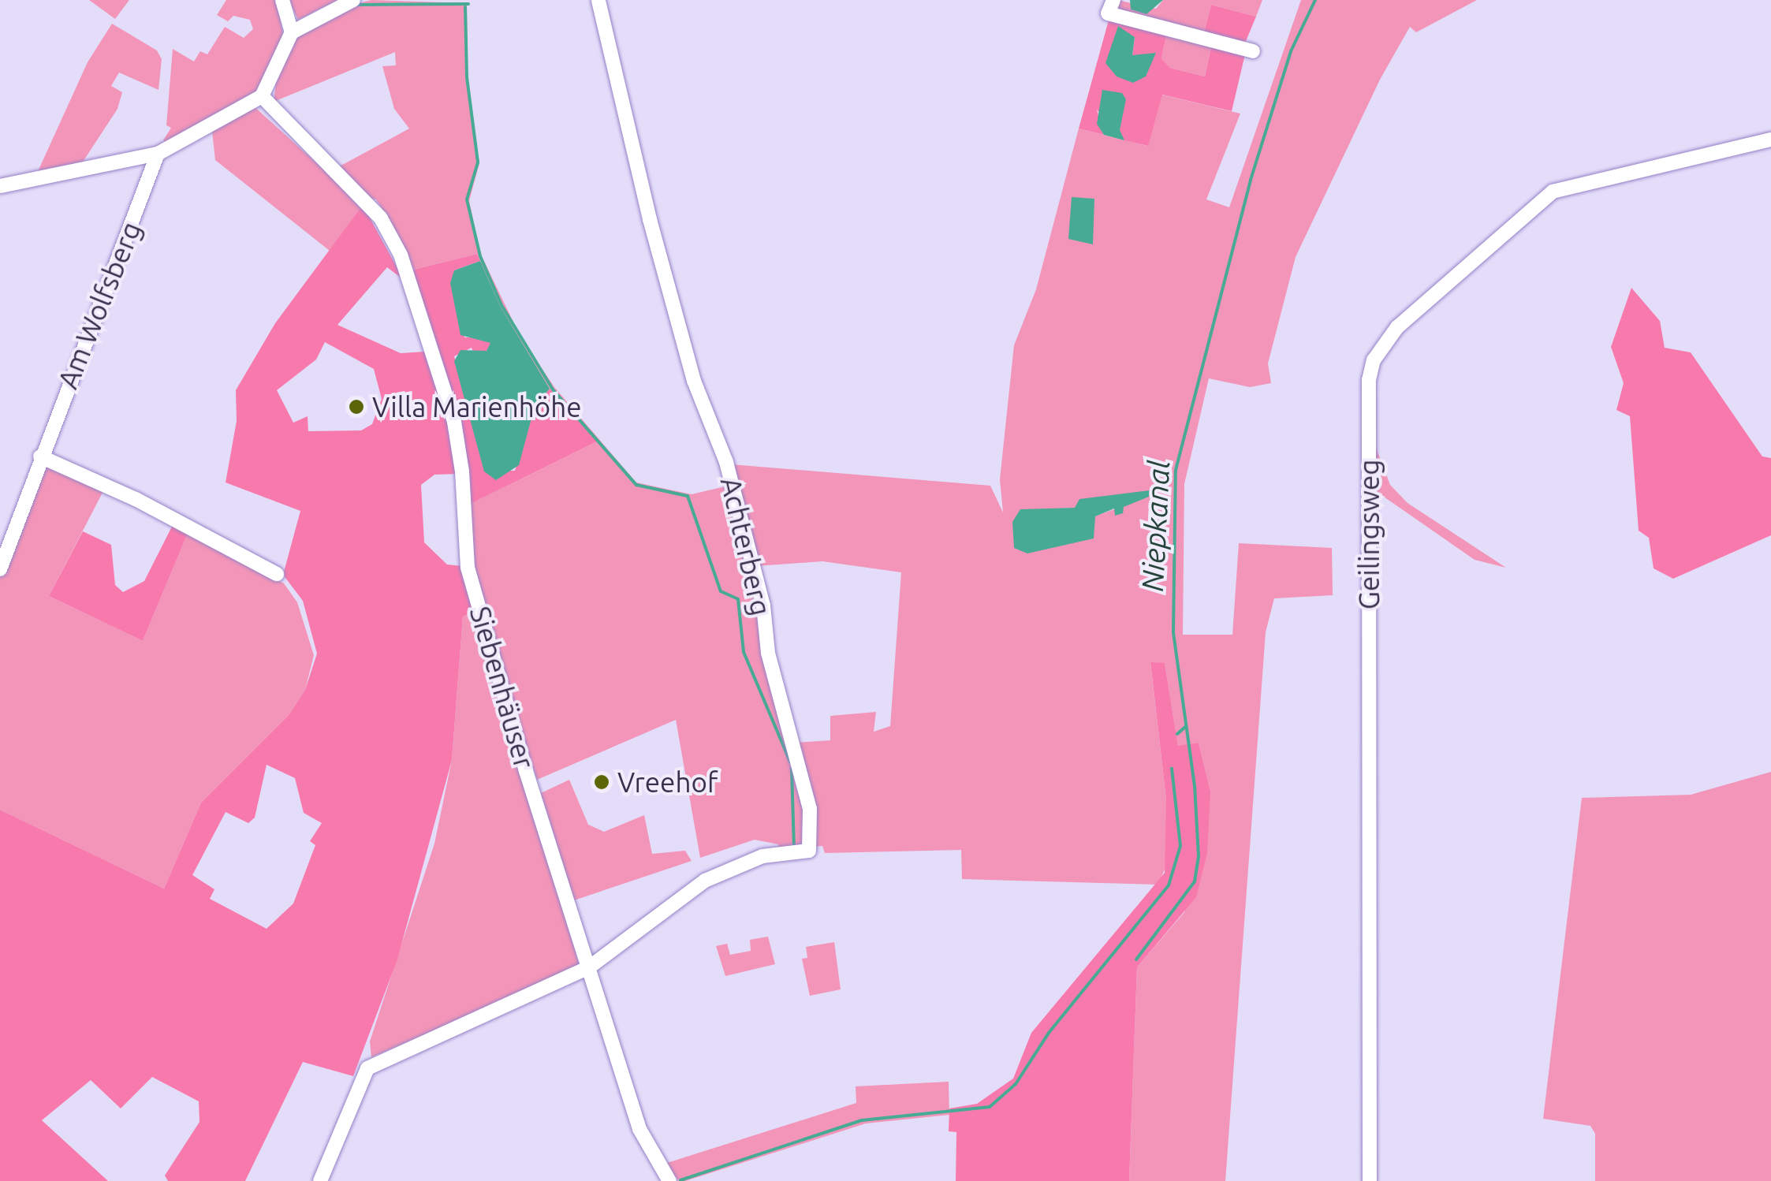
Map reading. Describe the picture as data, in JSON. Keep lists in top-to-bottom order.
{
  "streets": {
    "street": [
      "Am Wolfsberg",
      "Geilingsweg",
      "Achterberg",
      "Siebenhäuser"
    ]
  },
  "crossings": [
    ["Achterberg", "Siebenhäuser"]
  ],
  "water": ["Niepkanal"],
  "places": ["Villa Marienhöhe", "Vreehof"]
}
